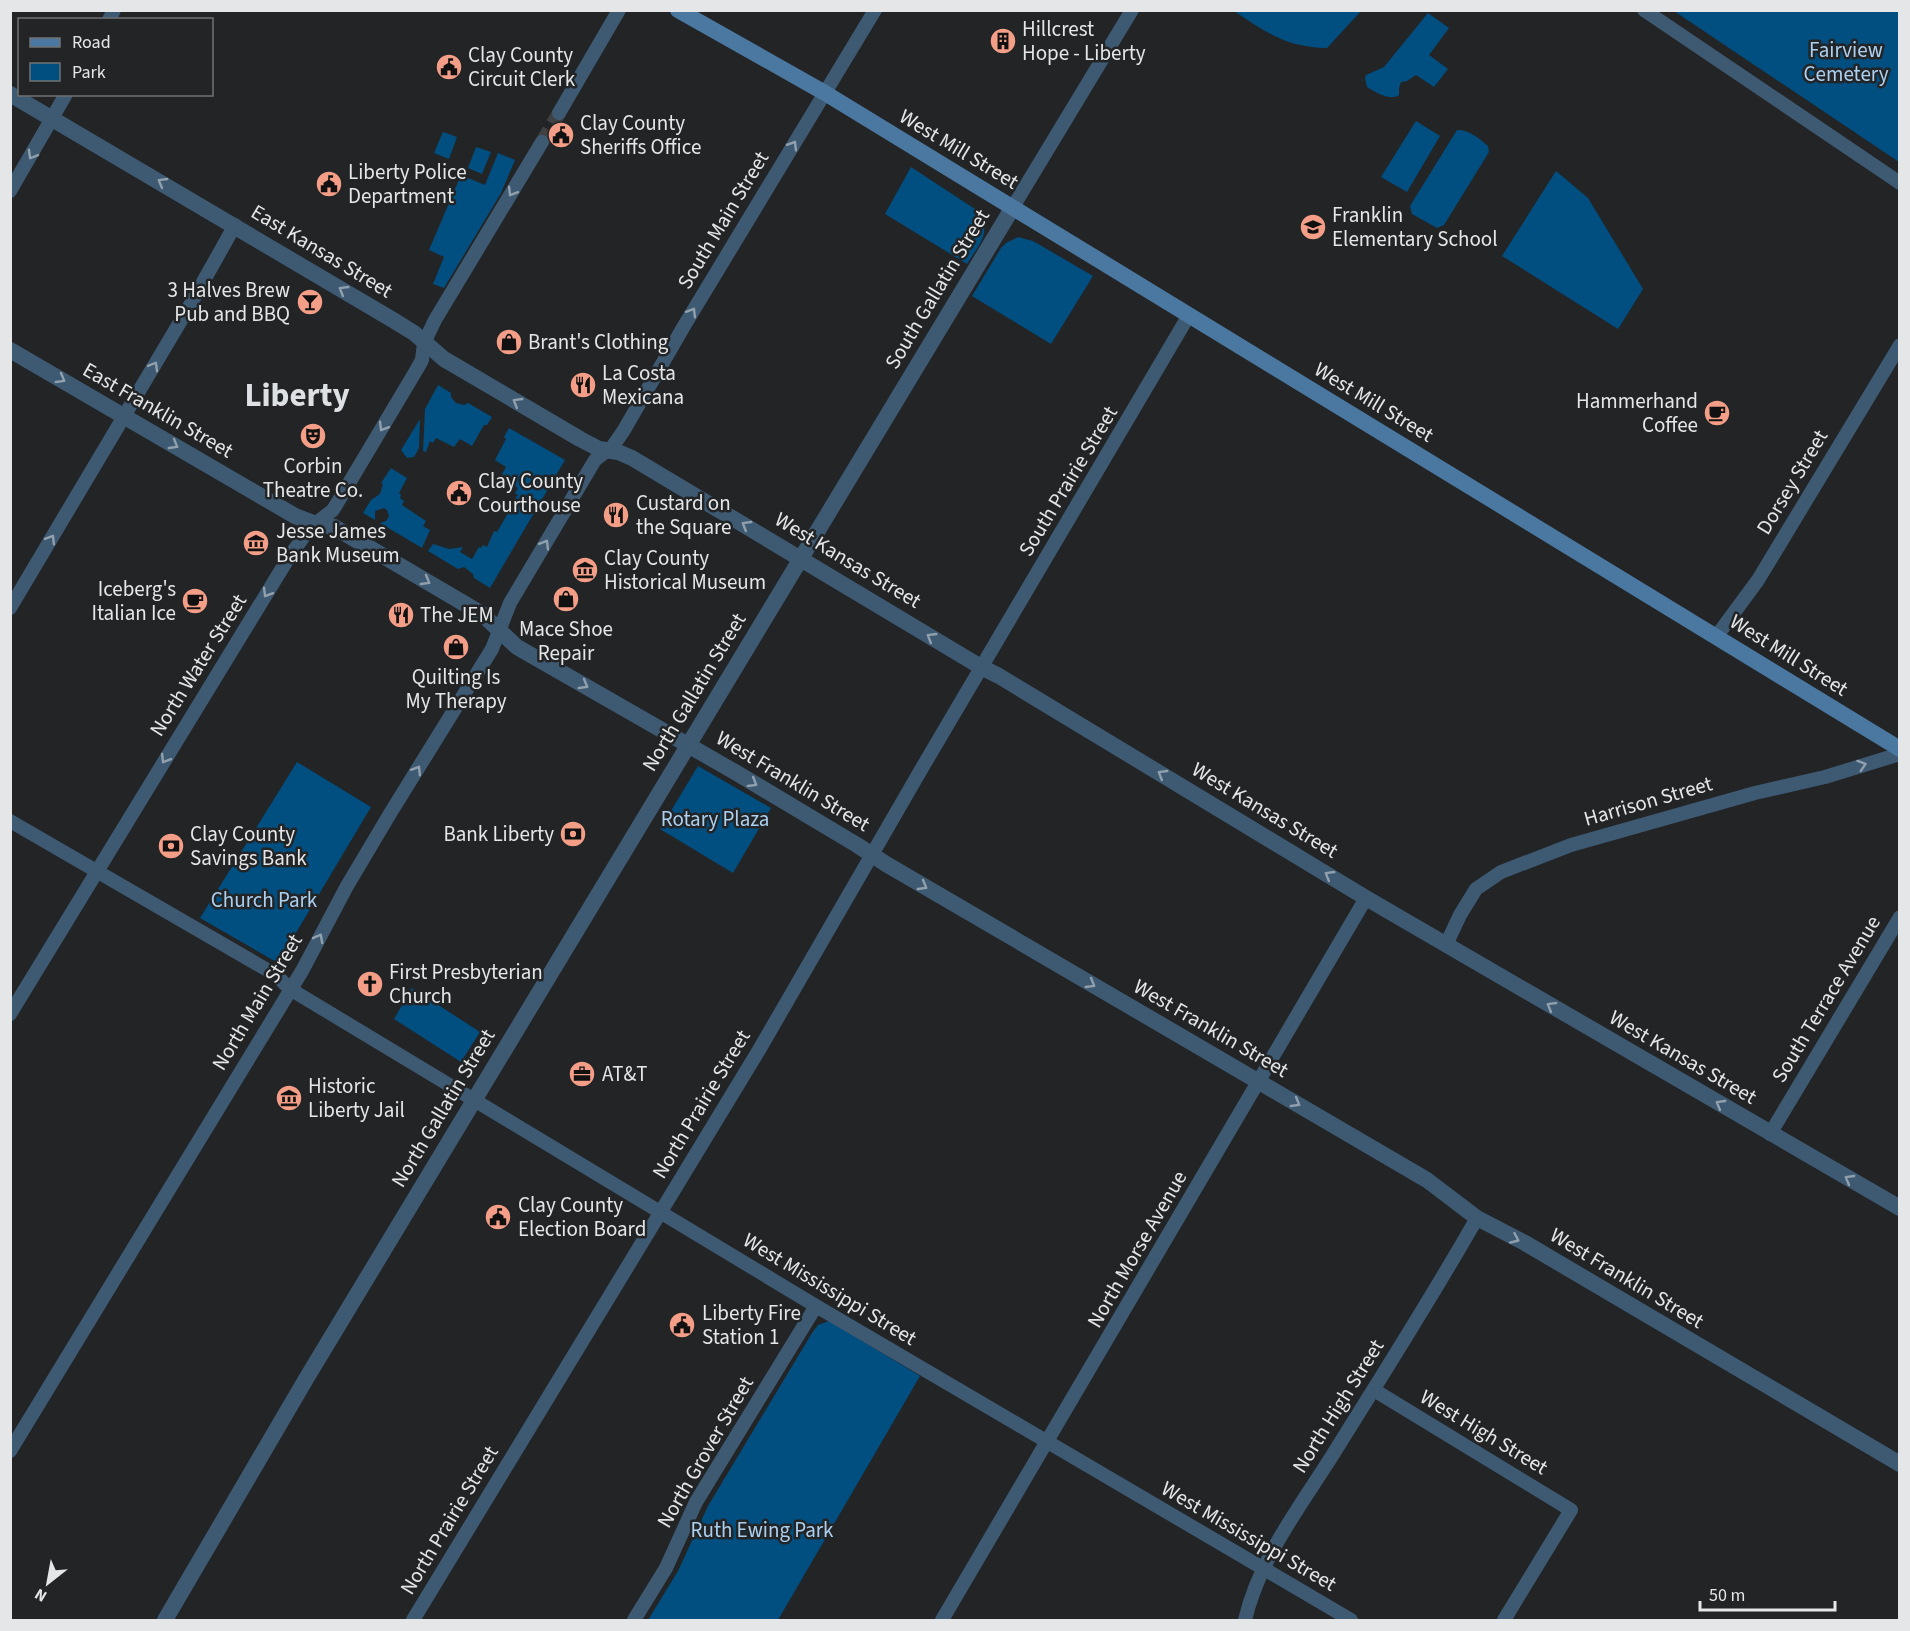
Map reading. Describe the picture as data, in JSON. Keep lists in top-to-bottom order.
{
  "streets": {
    "main road": ["West Mill Street"],
    "street": [
      "South Main Street",
      "East Kansas Street",
      "South Gallatin Street",
      "East Franklin Street",
      "South Prairie Street",
      "Dorsey Street",
      "West Kansas Street",
      "North Water Street",
      "North Gallatin Street",
      "West Franklin Street",
      "Harrison Street",
      "South Terrace Avenue",
      "North Main Street",
      "North Prairie Street",
      "North Morse Avenue",
      "West Mississippi Street",
      "North High Street",
      "West High Street",
      "North Grover Street"
    ]
  },
  "crossings": [
    ["West Mill Street", "South Main Street"],
    ["West Mill Street", "South Gallatin Street"],
    ["West Mill Street", "South Prairie Street"],
    ["West Mill Street", "Dorsey Street"],
    ["West Mill Street", "Harrison Street"],
    ["South Main Street", "East Kansas Street"],
    ["South Main Street", "West Kansas Street"],
    ["South Main Street", "North Main Street"],
    ["East Kansas Street", "West Kansas Street"],
    ["East Kansas Street", "North Water Street"],
    ["East Kansas Street", "North Main Street"],
    ["South Gallatin Street", "West Kansas Street"],
    ["South Gallatin Street", "North Gallatin Street"],
    ["East Franklin Street", "North Water Street"],
    ["East Franklin Street", "West Franklin Street"],
    ["East Franklin Street", "North Main Street"],
    ["South Prairie Street", "West Kansas Street"],
    ["South Prairie Street", "North Prairie Street"],
    ["West Kansas Street", "North Gallatin Street"],
    ["West Kansas Street", "Harrison Street"],
    ["West Kansas Street", "South Terrace Avenue"],
    ["West Kansas Street", "North Main Street"],
    ["West Kansas Street", "North Prairie Street"],
    ["West Kansas Street", "North Morse Avenue"],
    ["North Water Street", "West Mississippi Street"],
    ["North Gallatin Street", "West Franklin Street"],
    ["North Gallatin Street", "West Mississippi Street"],
    ["West Franklin Street", "North Main Street"],
    ["West Franklin Street", "North Prairie Street"],
    ["West Franklin Street", "North Morse Avenue"],
    ["West Franklin Street", "North High Street"],
    ["North Main Street", "West Mississippi Street"],
    ["North Prairie Street", "West Mississippi Street"],
    ["North Morse Avenue", "West Mississippi Street"],
    ["West Mississippi Street", "North High Street"],
    ["West Mississippi Street", "North Grover Street"],
    ["North High Street", "West High Street"]
  ],
  "one_way": [
    "South Main Street",
    "East Kansas Street",
    "East Franklin Street",
    "West Kansas Street",
    "North Water Street",
    "West Franklin Street",
    "Harrison Street",
    "North Main Street"
  ],
  "districts": ["Liberty"],
  "parks": [
    "Fairview Cemetery",
    "Rotary Plaza",
    "Church Park",
    "Ruth Ewing Park"
  ],
  "places": {
    "building": ["Hillcrest Hope - Liberty"],
    "public building": [
      "Clay County Circuit Clerk",
      "Clay County Sheriffs Office",
      "Liberty Police Department",
      "Clay County Courthouse",
      "Clay County Election Board",
      "Liberty Fire Station 1"
    ],
    "school or university": ["Franklin Elementary School"],
    "bar": ["3 Halves Brew Pub and BBQ"],
    "shop": ["Brant's Clothing", "Mace Shoe Repair", "Quilting Is My Therapy"],
    "restaurant": ["La Costa Mexicana", "Custard on the Square", "The JEM"],
    "cafe": ["Hammerhand Coffee", "Iceberg's Italian Ice"],
    "theatre": ["Corbin Theatre Co."],
    "museum": ["Jesse James Bank Museum", "Clay County Historical Museum", "Historic Liberty Jail"],
    "bank": ["Bank Liberty", "Clay County Savings Bank"],
    "church": ["First Presbyterian Church"],
    "office": ["AT&T"]
  },
  "legend": ["Road", "Park"],
  "scale_bar": "50 m",
  "north": "bottom left"
}
